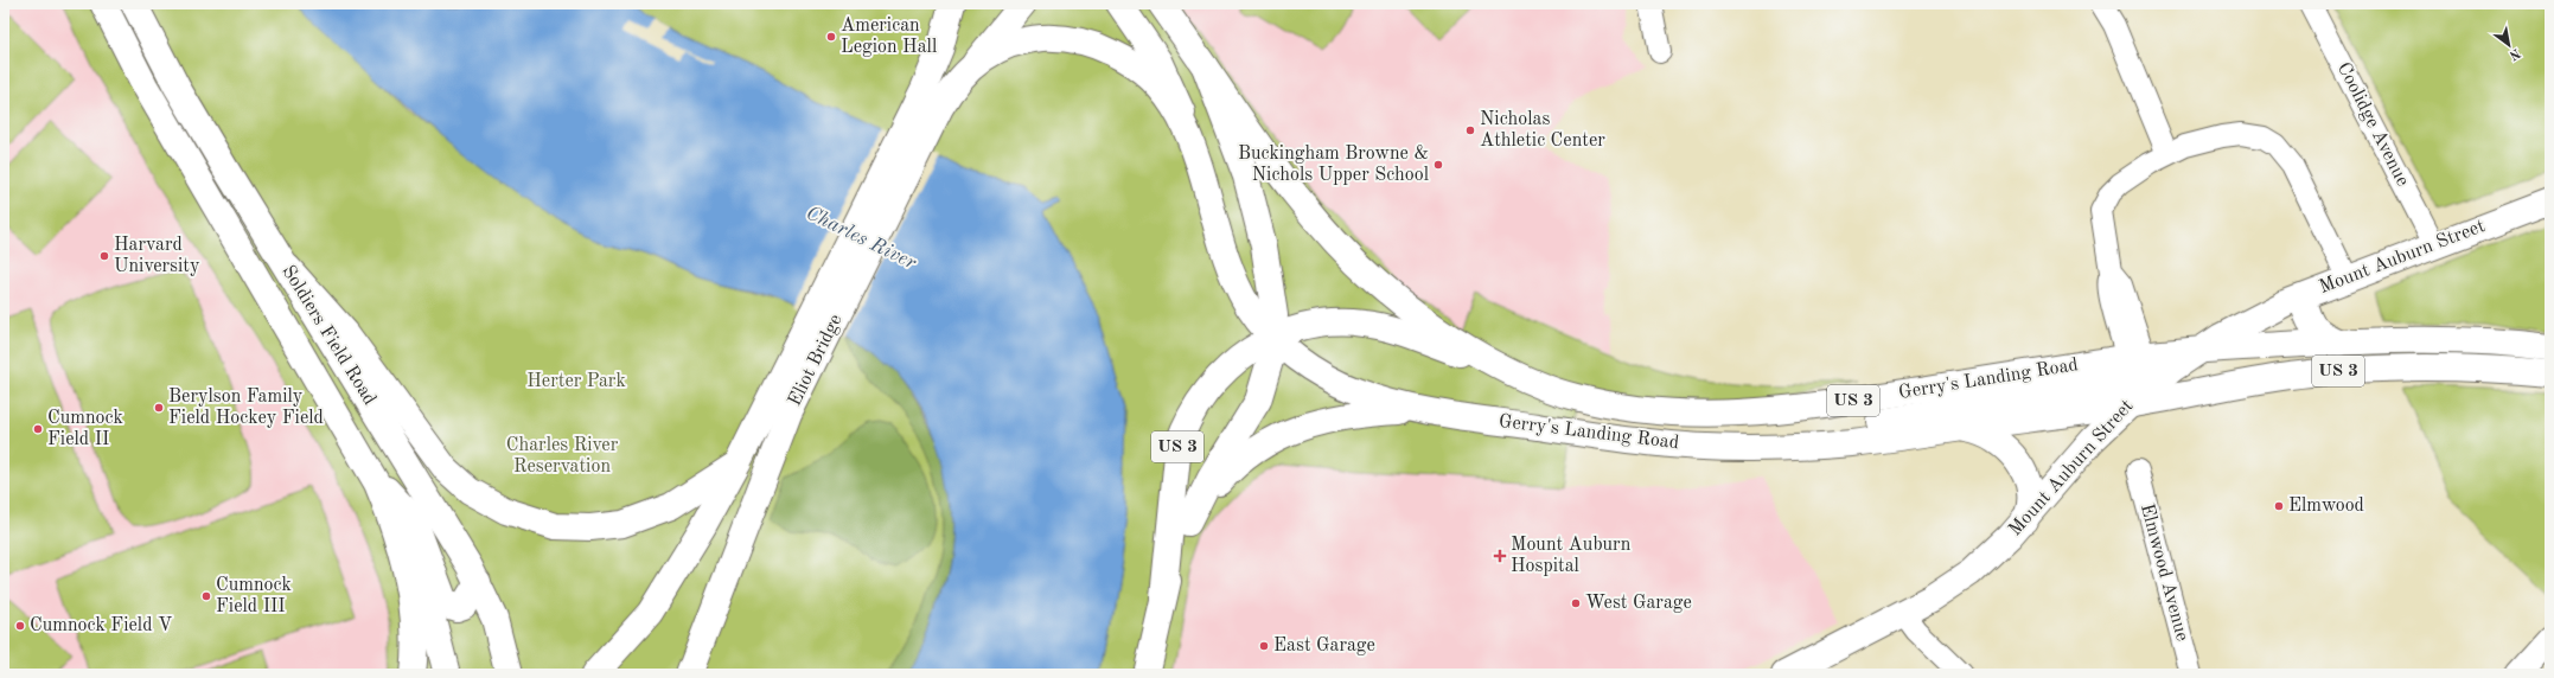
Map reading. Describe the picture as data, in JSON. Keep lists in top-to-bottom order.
{
  "streets": {
    "main road": [
      "Mount Auburn Street",
      "Soldiers Field Road",
      "Eliot Bridge",
      "US 3",
      "Gerry's Landing Road"
    ],
    "street": ["Coolidge Avenue", "Elmwood Avenue"]
  },
  "crossings": [
    ["Coolidge Avenue", "Mount Auburn Street"],
    ["Mount Auburn Street", "US 3"],
    ["Mount Auburn Street", "Gerry's Landing Road"],
    ["US 3", "Gerry's Landing Road"]
  ],
  "water": ["Charles River"],
  "parks": ["Herter Park", "Charles River Reservation"],
  "places": {
    "other": [
      "American Legion Hall",
      "Nicholas Athletic Center",
      "Buckingham Browne & Nichols Upper School",
      "Harvard University",
      "Berylson Family Field Hockey Field",
      "Cumnock Field II",
      "Elmwood",
      "Cumnock Field III",
      "West Garage",
      "Cumnock Field V",
      "East Garage"
    ],
    "health": ["Mount Auburn Hospital"]
  },
  "north": "bottom right"
}
